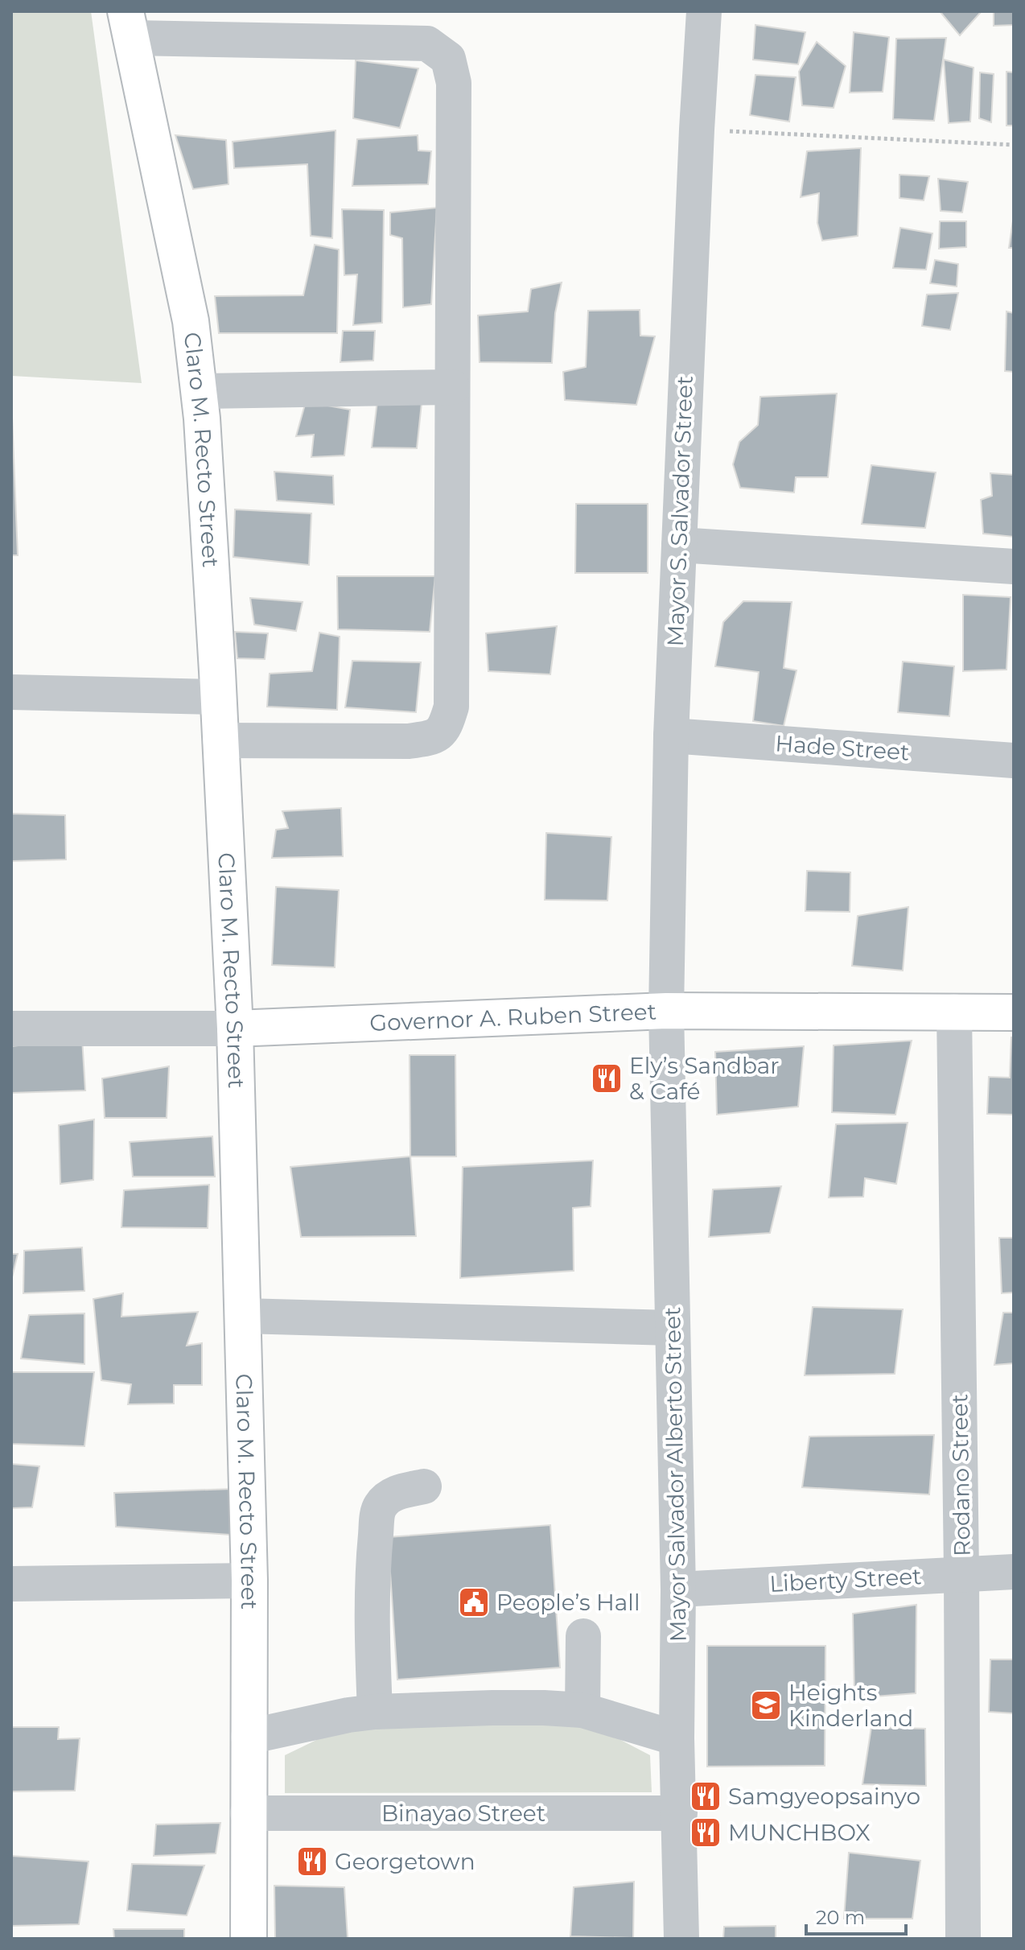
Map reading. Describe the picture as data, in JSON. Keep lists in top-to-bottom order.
{
  "streets": {
    "main road": ["Claro M. Recto Street", "Governor A. Ruben Street"],
    "street": [
      "Mayor S. Salvador Street",
      "Hade Street",
      "Mayor Salvador Alberto Street",
      "Rodano Street",
      "Liberty Street",
      "Binayao Street"
    ]
  },
  "crossings": [
    ["Claro M. Recto Street", "Governor A. Ruben Street"],
    ["Claro M. Recto Street", "Binayao Street"],
    ["Mayor S. Salvador Street", "Hade Street"],
    ["Mayor S. Salvador Street", "Governor A. Ruben Street"],
    ["Mayor S. Salvador Street", "Mayor Salvador Alberto Street"],
    ["Governor A. Ruben Street", "Mayor Salvador Alberto Street"],
    ["Governor A. Ruben Street", "Rodano Street"],
    ["Mayor Salvador Alberto Street", "Liberty Street"],
    ["Mayor Salvador Alberto Street", "Binayao Street"],
    ["Rodano Street", "Liberty Street"]
  ],
  "places": {
    "restaurant": [
      "Ely’s Sandbar & Café",
      "Samgyeopsainyo",
      "MUNCHBOX",
      "Georgetown"
    ],
    "public building": ["People’s Hall"],
    "school or university": ["Heights Kinderland"]
  },
  "scale_bar": "20 m"
}
